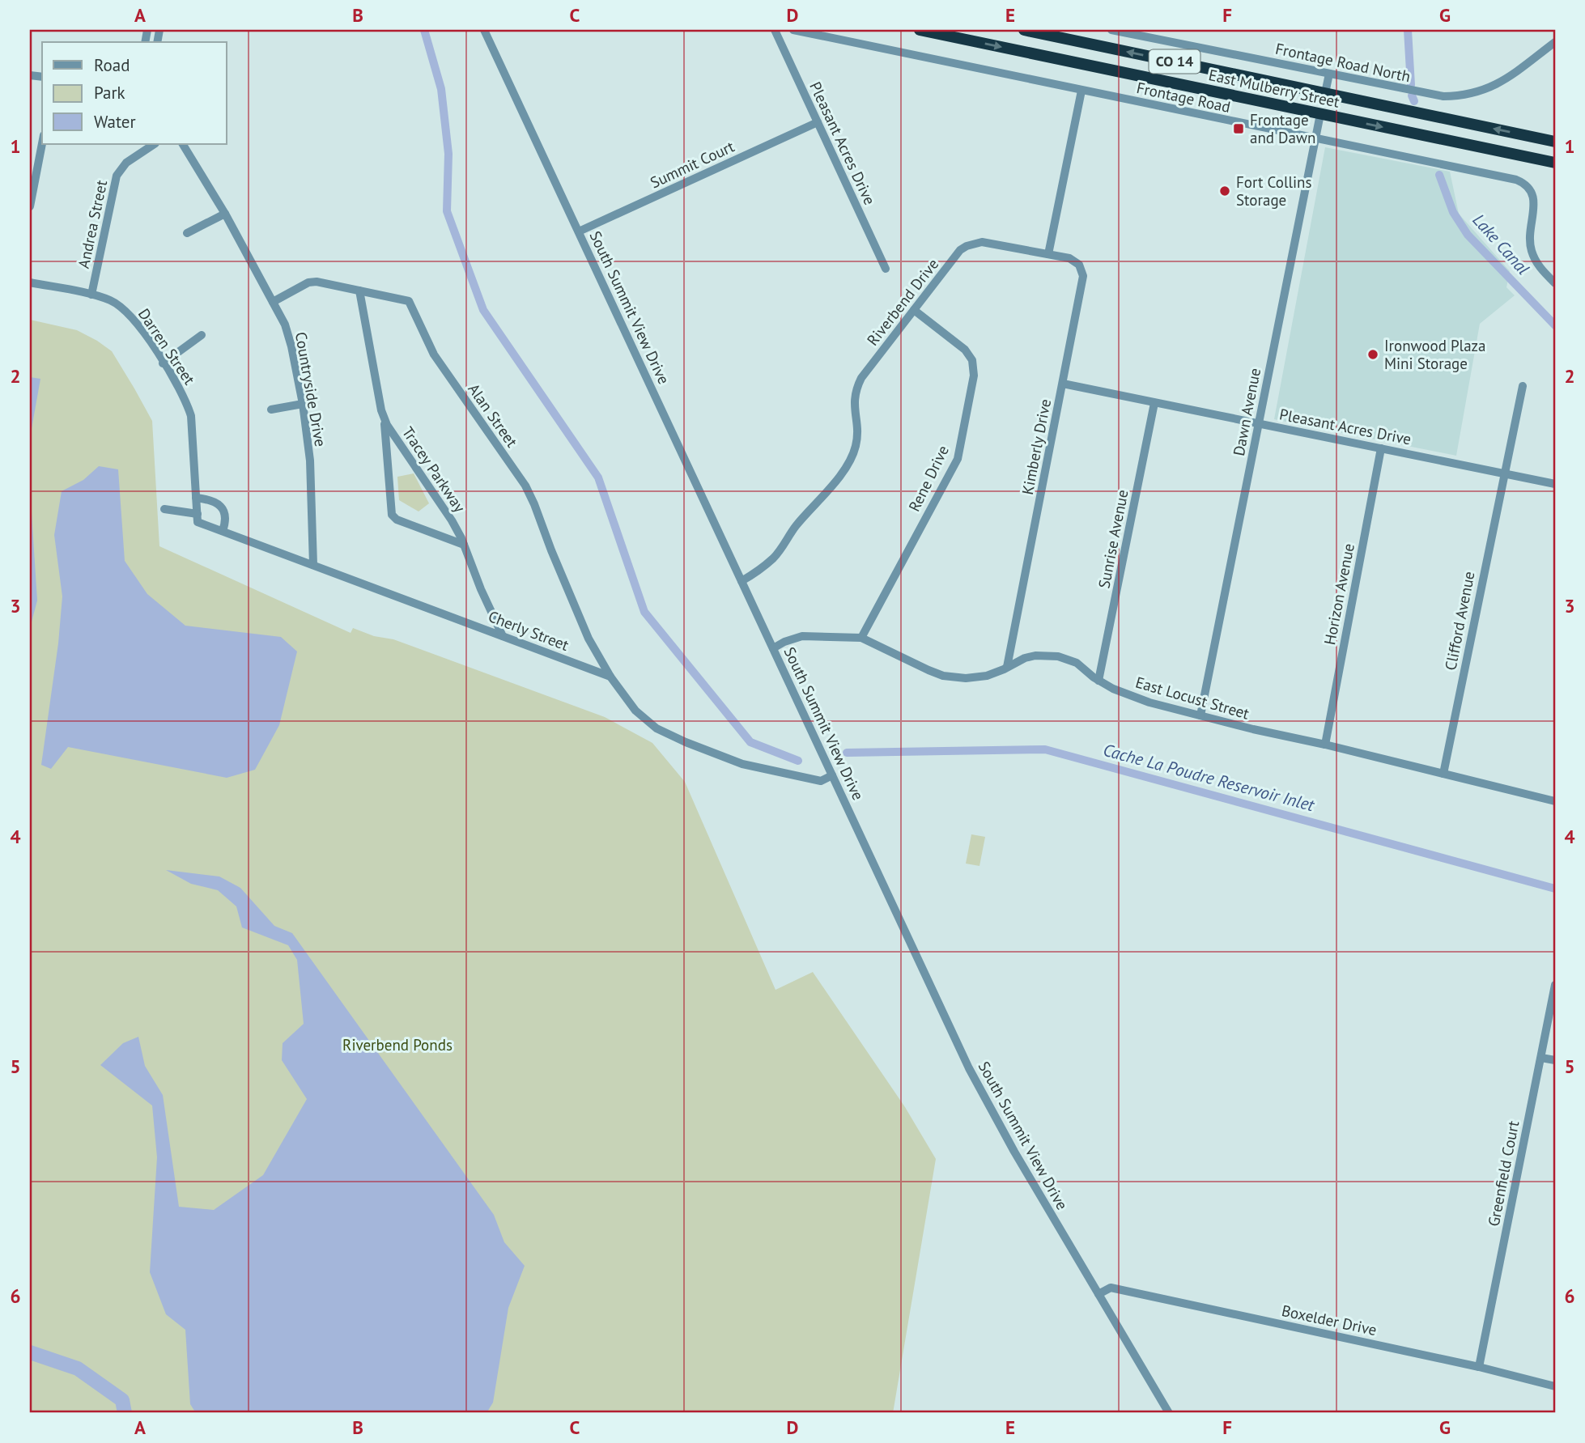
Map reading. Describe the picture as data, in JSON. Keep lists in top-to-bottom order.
{
  "streets": {
    "highway": ["CO 14", "East Mulberry Street"],
    "street": [
      "Frontage Road North",
      "Frontage Road",
      "Pleasant Acres Drive",
      "Summit Court",
      "Andrea Street",
      "Riverbend Drive",
      "South Summit View Drive",
      "Darren Street",
      "Countryside Drive",
      "Dawn Avenue",
      "Alan Street",
      "Kimberly Drive",
      "Tracey Parkway",
      "Rene Drive",
      "Sunrise Avenue",
      "Horizon Avenue",
      "Clifford Avenue",
      "Cherly Street",
      "East Locust Street",
      "Greenfield Court",
      "Boxelder Drive"
    ]
  },
  "crossings": [
    ["East Mulberry Street", "Dawn Avenue"],
    ["Frontage Road", "Dawn Avenue"],
    ["Pleasant Acres Drive", "Summit Court"],
    ["Pleasant Acres Drive", "Dawn Avenue"],
    ["Pleasant Acres Drive", "Kimberly Drive"],
    ["Pleasant Acres Drive", "Sunrise Avenue"],
    ["Pleasant Acres Drive", "Horizon Avenue"],
    ["Pleasant Acres Drive", "Clifford Avenue"],
    ["Summit Court", "South Summit View Drive"],
    ["Andrea Street", "Darren Street"],
    ["Riverbend Drive", "South Summit View Drive"],
    ["Riverbend Drive", "Kimberly Drive"],
    ["Riverbend Drive", "Rene Drive"],
    ["South Summit View Drive", "East Locust Street"],
    ["South Summit View Drive", "Boxelder Drive"],
    ["Darren Street", "Cherly Street"],
    ["Countryside Drive", "Alan Street"],
    ["Countryside Drive", "Cherly Street"],
    ["Dawn Avenue", "East Locust Street"],
    ["Alan Street", "Tracey Parkway"],
    ["Alan Street", "Cherly Street"],
    ["Kimberly Drive", "East Locust Street"],
    ["Tracey Parkway", "Cherly Street"],
    ["Rene Drive", "East Locust Street"],
    ["Sunrise Avenue", "East Locust Street"],
    ["Horizon Avenue", "East Locust Street"],
    ["Clifford Avenue", "East Locust Street"],
    ["Greenfield Court", "Boxelder Drive"]
  ],
  "water": ["Lake Canal", "Cache La Poudre Reservoir Inlet"],
  "parks": ["Riverbend Ponds"],
  "places": {
    "transit": ["Frontage and Dawn"],
    "other": ["Fort Collins Storage", "Ironwood Plaza Mini Storage"]
  },
  "legend": ["Road", "Park", "Water"],
  "grid": {
    "columns": [
      "A",
      "B",
      "C",
      "D",
      "E",
      "F",
      "G"
    ],
    "rows": [
      "1",
      "2",
      "3",
      "4",
      "5",
      "6"
    ]
  }
}
